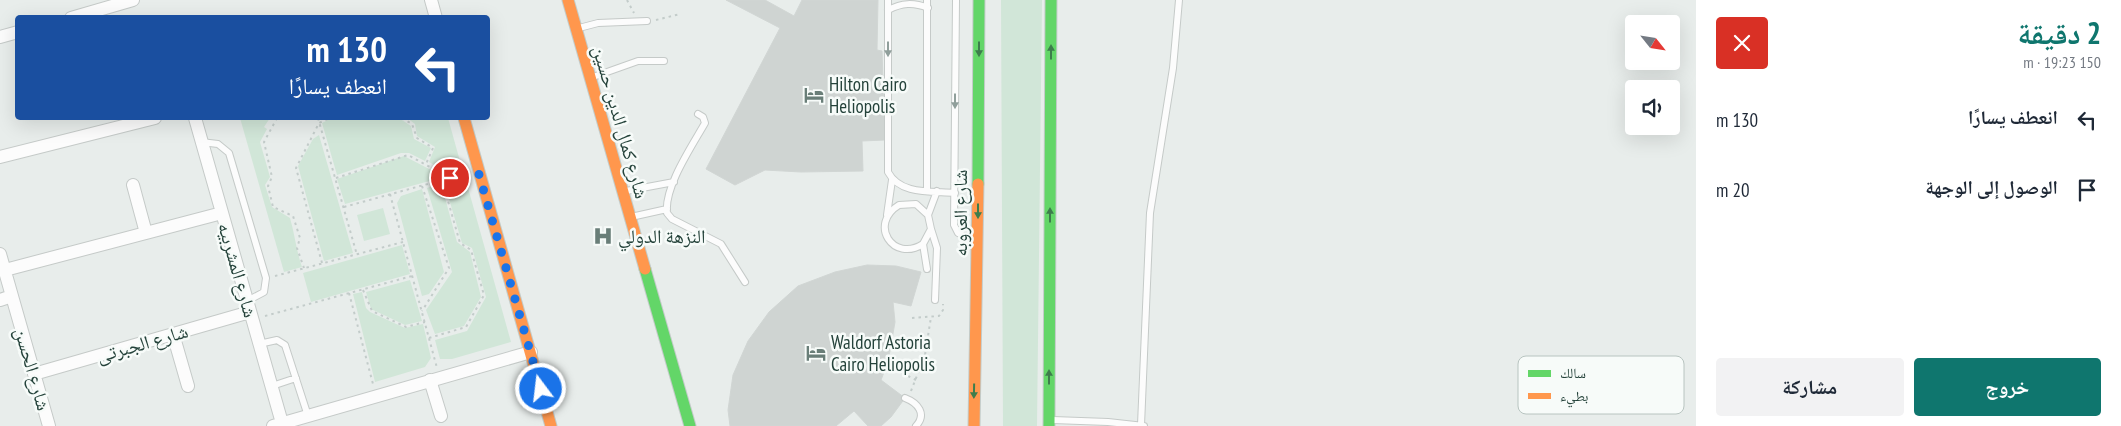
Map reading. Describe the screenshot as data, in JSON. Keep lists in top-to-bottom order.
{
  "streets": {
    "main road": ["شارع كمال الدين حسين", "شارع العروبه"],
    "street": ["شارع المشربيه", "شارع الجبرتى", "شارع الحسن"]
  },
  "crossings": [
    ["شارع المشربيه", "شارع الجبرتى"],
    ["شارع الجبرتى", "شارع الحسن"]
  ],
  "places": {
    "hotel": ["Hilton Cairo Heliopolis", "Waldorf Astoria Cairo Heliopolis"],
    "hospital": ["النزهة الدولي"]
  },
  "legend": ["سالك", "بطيء"],
  "north": "bottom right",
  "page": {
    "heading": ["2 دقيقة", "150 m · 19:23"],
    "turn": ["130 m", "انعطف يسارًا"],
    "list": [
      {
        "name": "انعطف يسارًا",
        "value": "130 m"
      },
      {
        "name": "الوصول إلى الوجهة",
        "value": "20 m"
      }
    ],
    "buttons": ["خروج", "مشاركة"]
  }
}
